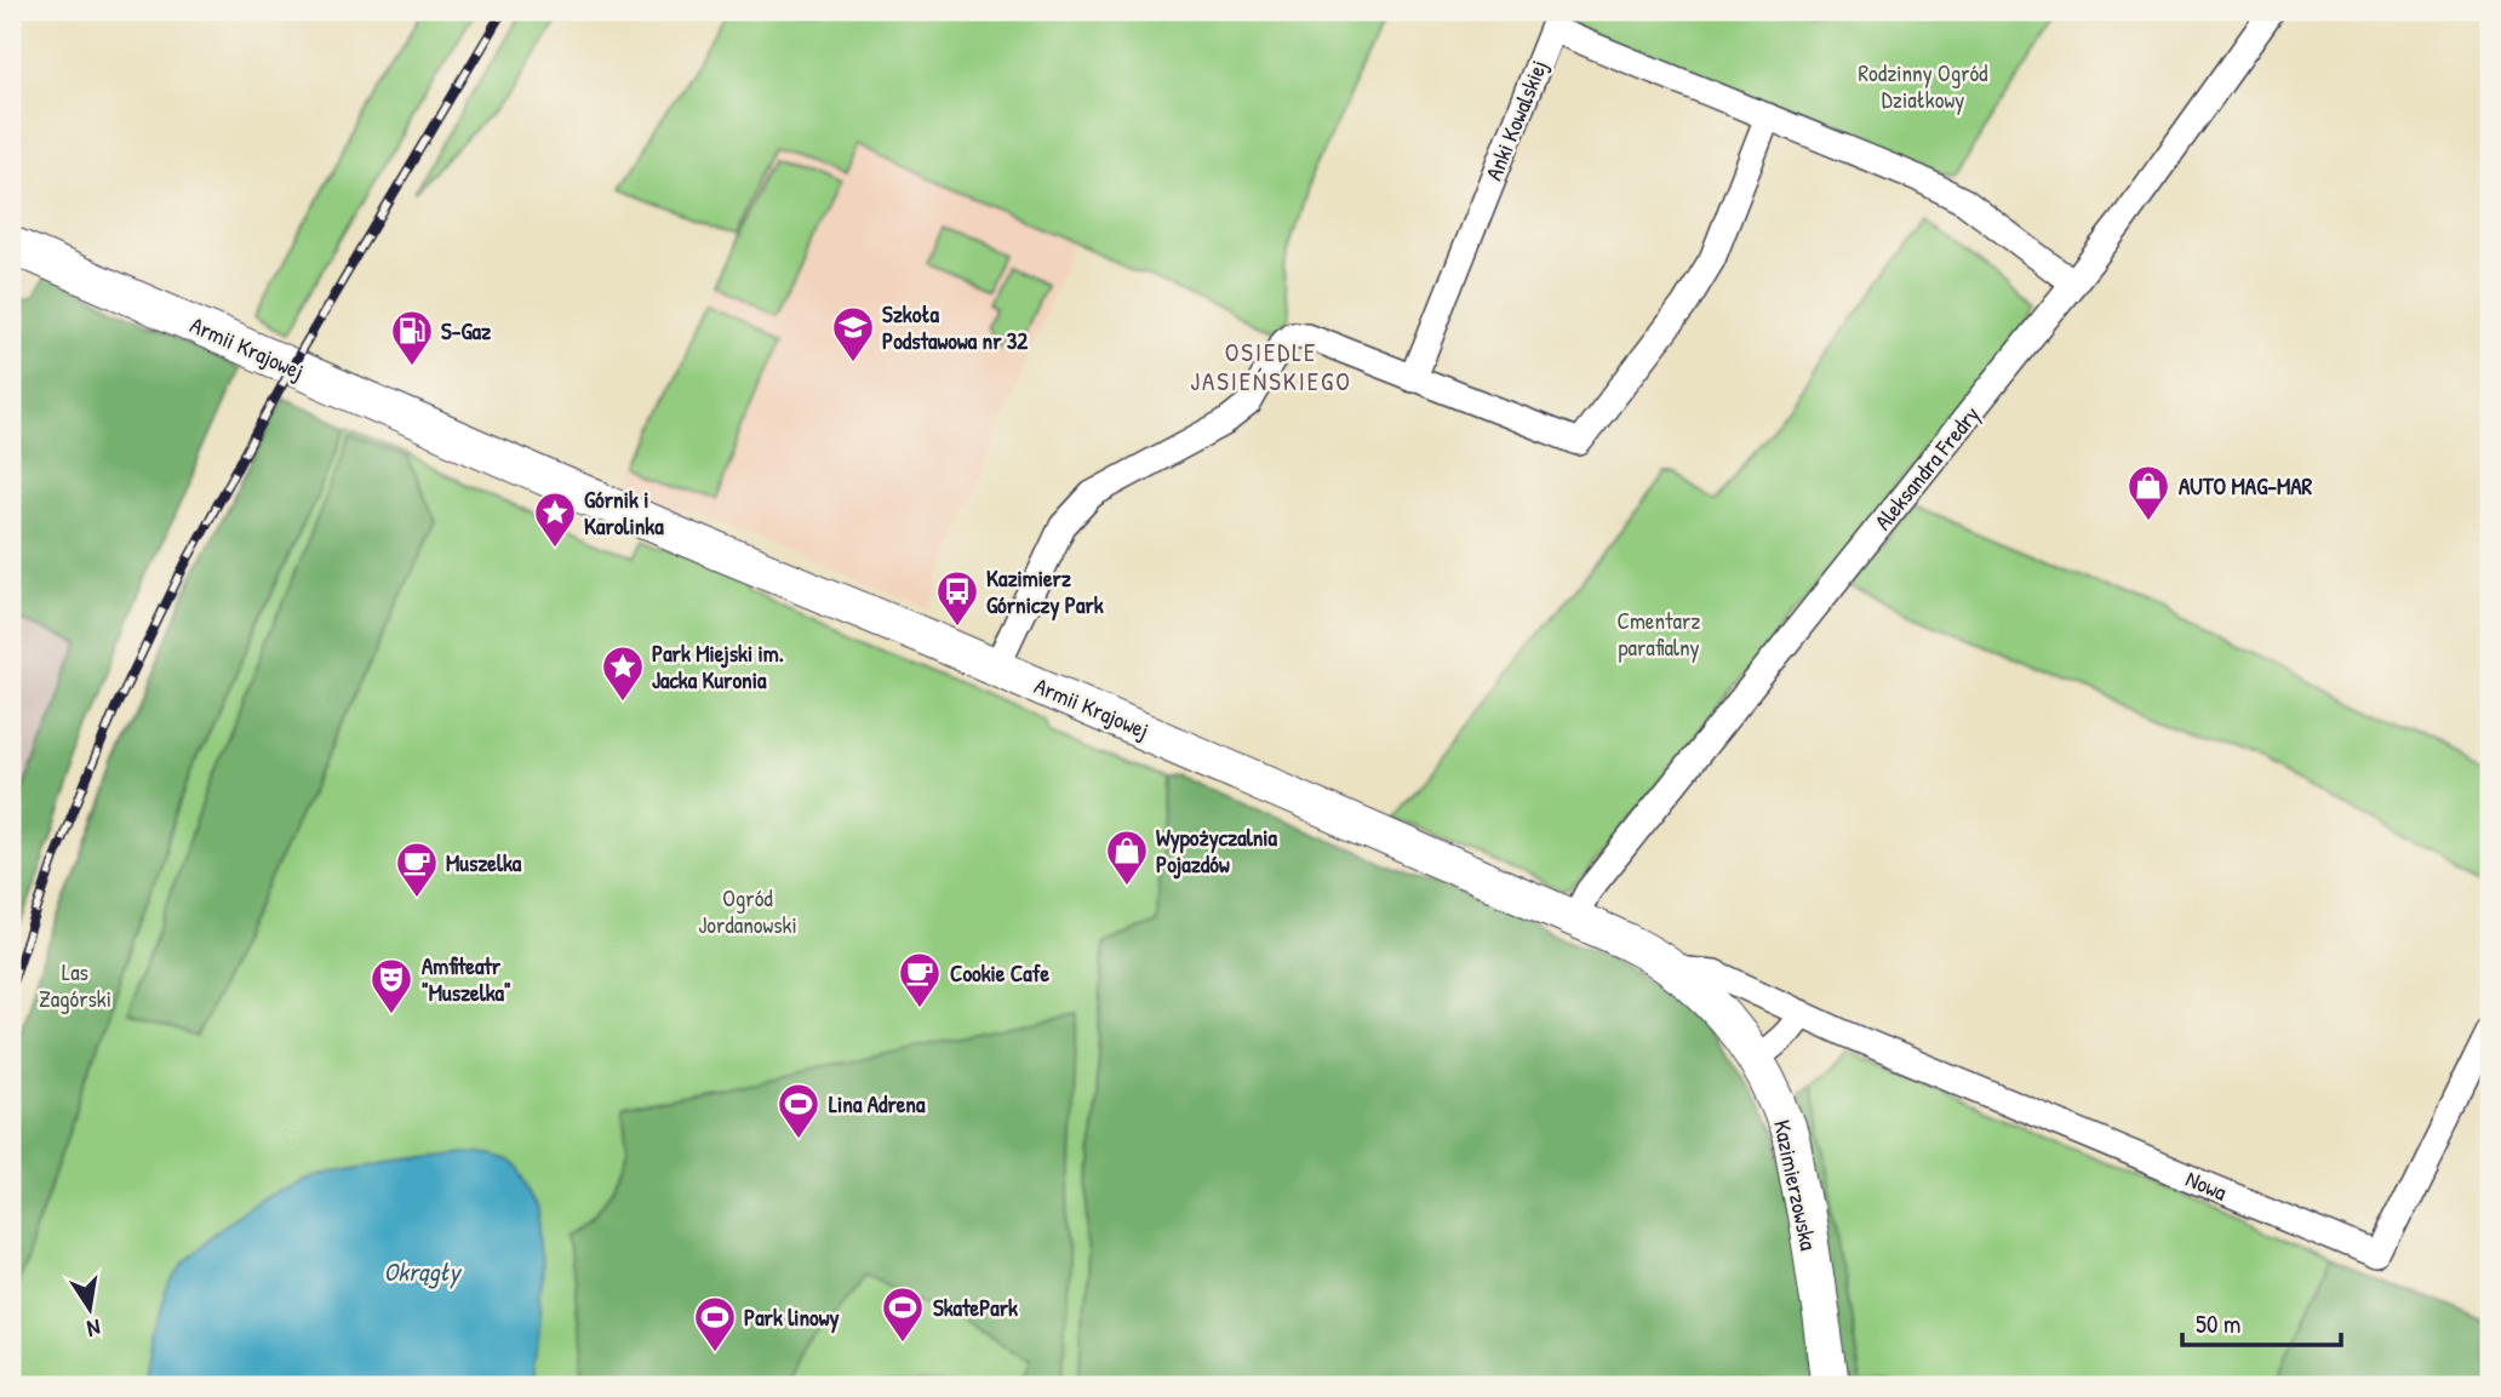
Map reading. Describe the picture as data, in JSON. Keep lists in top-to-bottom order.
{
  "streets": {
    "street": [
      "Anki Kowalskiej",
      "Armii Krajowej",
      "Aleksandra Fredry",
      "Kazimierzowska",
      "Nowa"
    ]
  },
  "crossings": [
    ["Anki Kowalskiej", "Aleksandra Fredry"],
    ["Armii Krajowej", "Aleksandra Fredry"],
    ["Armii Krajowej", "Kazimierzowska"],
    ["Armii Krajowej", "Nowa"],
    ["Kazimierzowska", "Nowa"]
  ],
  "districts": ["OSIEDLE JASIEŃSKIEGO"],
  "water": ["Okrągły"],
  "parks": [
    "Rodzinny Ogród Działkowy",
    "Cmentarz parafialny",
    "Ogród Jordanowski",
    "Las Zagórski"
  ],
  "places": {
    "school or university": ["Szkoła Podstawowa nr 32"],
    "fuel station": ["S-Gaz"],
    "shop": ["AUTO MAG-MAR", "Wypożyczalnia Pojazdów"],
    "place": ["Górnik i Karolinka", "Park Miejski im. Jacka Kuronia"],
    "bus stop": ["Kazimierz Górniczy Park"],
    "cafe": ["Muszelka", "Cookie Cafe"],
    "theatre": ["Amfiteatr \"Muszelka\""],
    "sports": ["Lina Adrena", "SkatePark", "Park linowy"]
  },
  "scale_bar": "50 m",
  "north": "bottom"
}
